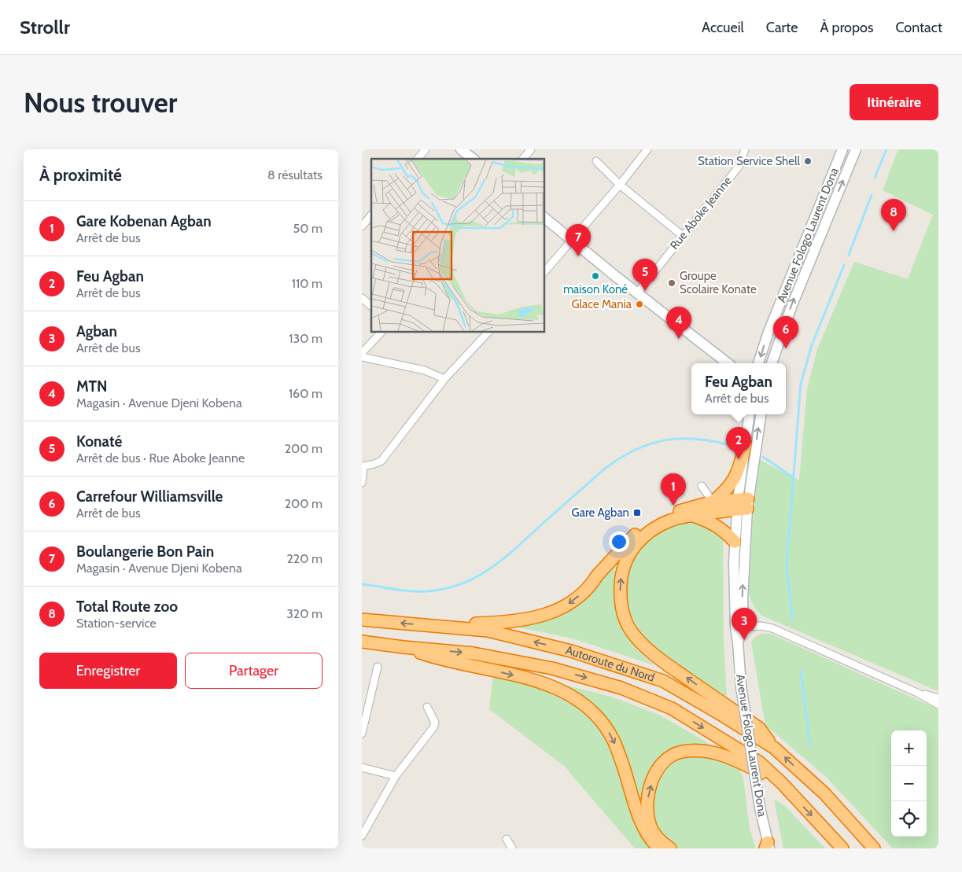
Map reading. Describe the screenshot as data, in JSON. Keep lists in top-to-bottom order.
{
  "streets": {
    "highway": ["Autoroute du Nord"],
    "main road": ["Avenue Fologo Laurent Dona"],
    "street": ["Rue Aboke Jeanne"]
  },
  "places": {
    "other": [
      "Station Service Shell",
      "maison Koné",
      "Groupe Scolaire Konate",
      "Glace Mania"
    ],
    "transit": ["Gare Agban"]
  },
  "page": {
    "header": "Strollr",
    "nav": [
      "Accueil",
      "Carte",
      "À propos",
      "Contact"
    ],
    "buttons": [
      "Itinéraire",
      ["Enregistrer", "Partager"]
    ],
    "title": "Nous trouver",
    "heading": ["À proximité", "8 résultats"],
    "pins": [
      "8",
      "7",
      "5",
      "4",
      "6",
      "2",
      "1",
      "3"
    ],
    "list": [
      {
        "mark": "1",
        "name": "Gare Kobenan Agban",
        "note": "Arrêt de bus",
        "value": "50 m"
      },
      {
        "mark": "2",
        "name": "Feu Agban",
        "note": "Arrêt de bus",
        "value": "110 m"
      },
      {
        "mark": "3",
        "name": "Agban",
        "note": "Arrêt de bus",
        "value": "130 m"
      },
      {
        "mark": "4",
        "name": "MTN",
        "note": "Magasin · Avenue Djeni Kobena",
        "value": "160 m"
      },
      {
        "mark": "5",
        "name": "Konaté",
        "note": "Arrêt de bus · Rue Aboke Jeanne",
        "value": "200 m"
      },
      {
        "mark": "6",
        "name": "Carrefour Williamsville",
        "note": "Arrêt de bus",
        "value": "200 m"
      },
      {
        "mark": "7",
        "name": "Boulangerie Bon Pain",
        "note": "Magasin · Avenue Djeni Kobena",
        "value": "220 m"
      },
      {
        "mark": "8",
        "name": "Total Route zoo",
        "note": "Station-service",
        "value": "320 m"
      }
    ],
    "popup": ["Feu Agban", "Arrêt de bus"],
    "map_buttons": ["+", "−"]
  }
}
